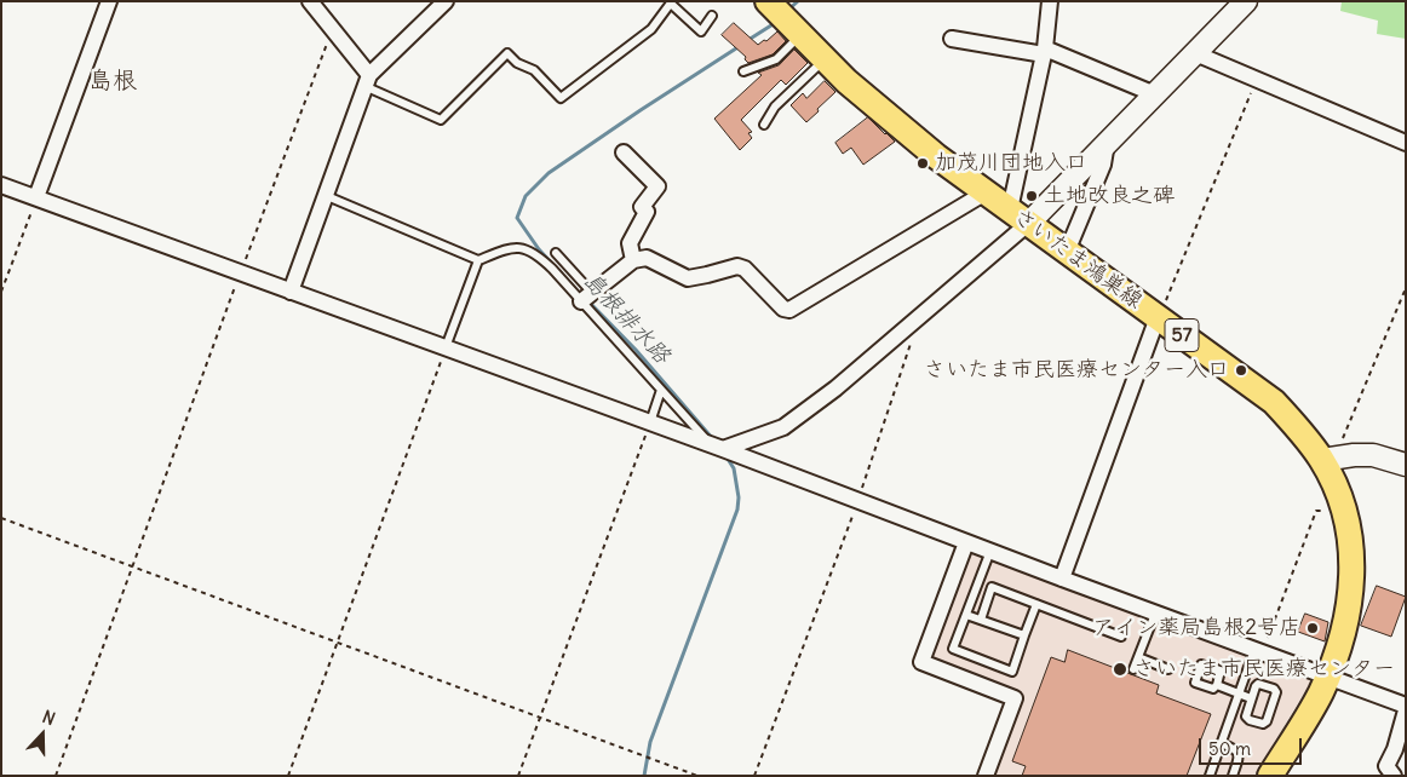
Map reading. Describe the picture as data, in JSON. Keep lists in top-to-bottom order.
{
  "streets": {
    "main road": ["さいたま鴻巣線", "57"]
  },
  "districts": ["島根"],
  "water": ["島根排水路"],
  "places": [
    "加茂川団地入口",
    "土地改良之碑",
    "さいたま市民医療センター入口",
    "アイン薬局島根2号店",
    "さいたま市民医療センター"
  ],
  "scale_bar": "50 m",
  "north": "top"
}
